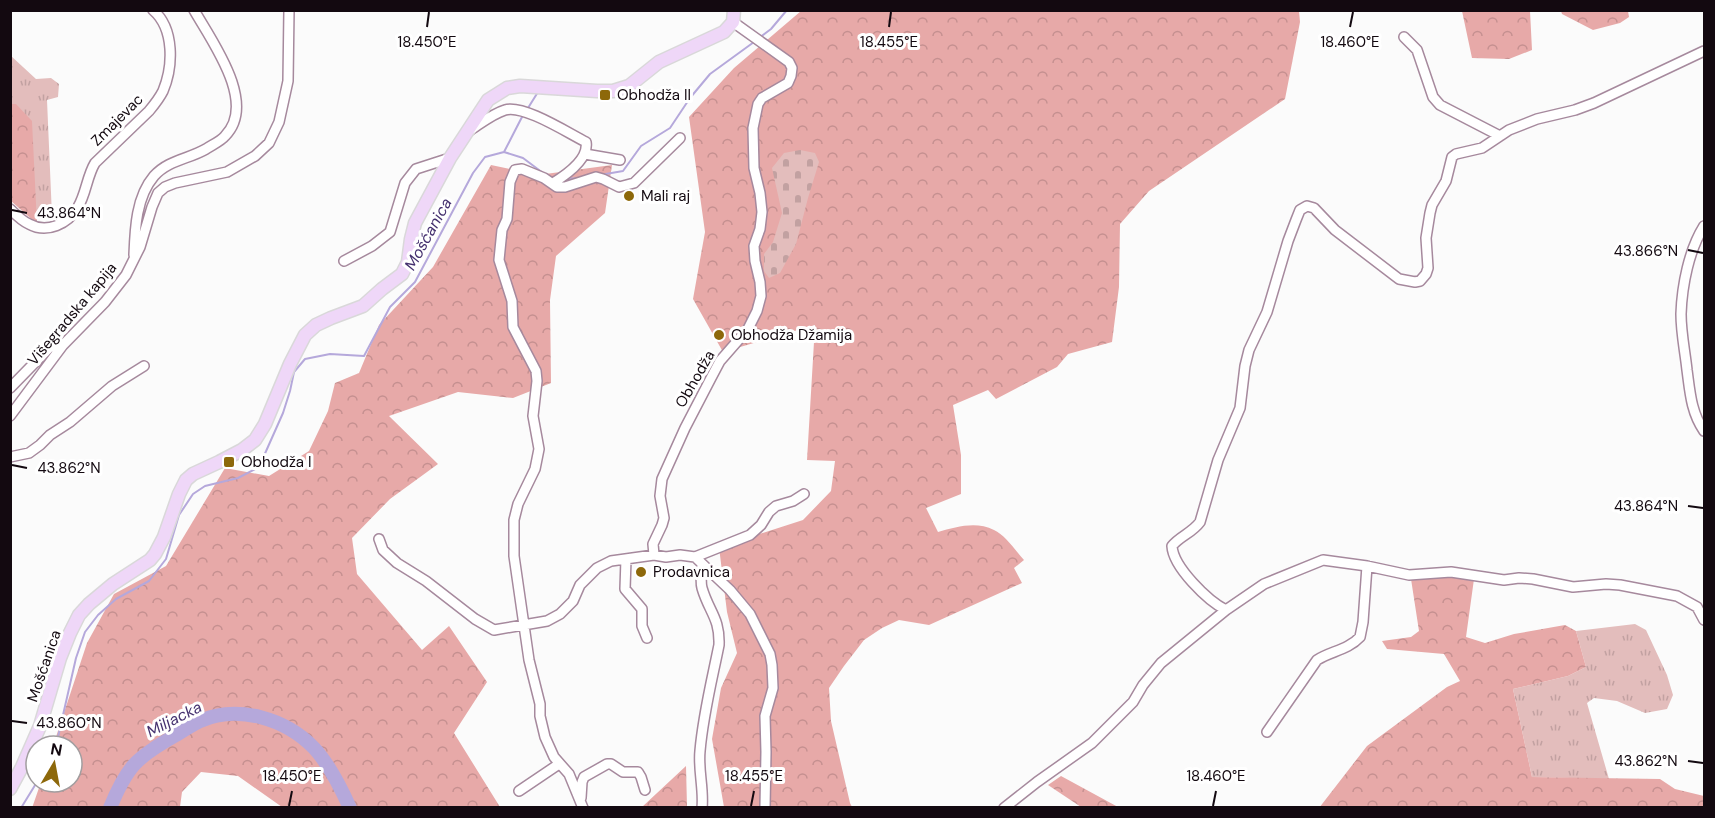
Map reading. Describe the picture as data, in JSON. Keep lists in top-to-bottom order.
{
  "streets": {
    "main road": ["Mošćanica"],
    "street": ["Zmajevac", "Višegradska kapija", "Obhodža"]
  },
  "crossings": [
    ["Obhodža", "Mošćanica"]
  ],
  "water": ["Mošćanica", "Miljacka"],
  "places": {
    "transit": ["Obhodža II", "Obhodža I"],
    "other": ["Mali raj", "Obhodža Džamija", "Prodavnica"]
  },
  "north": "top",
  "coordinates": [
    "18.450°E",
    "18.455°E",
    "18.460°E",
    "43.864°N",
    "43.866°N",
    "43.862°N",
    "43.860°N"
  ]
}
